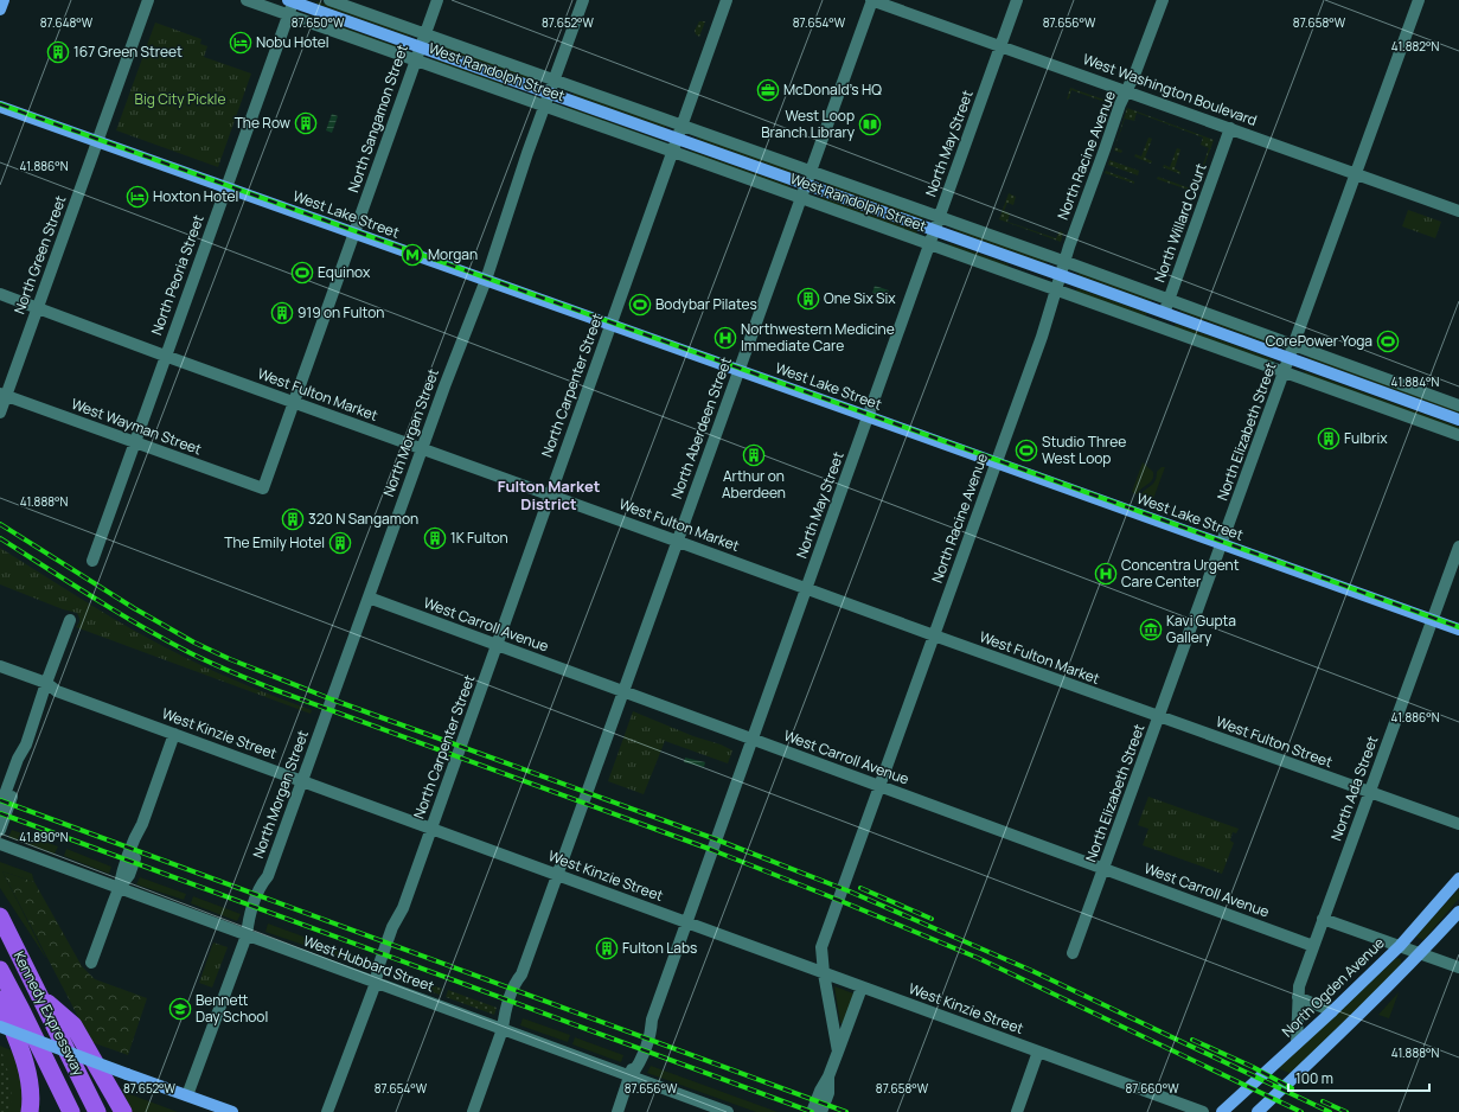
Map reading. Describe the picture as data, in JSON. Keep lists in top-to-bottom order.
{
  "streets": {
    "highway": ["Kennedy Expressway"],
    "main road": ["West Randolph Street", "West Lake Street", "North Ogden Avenue"],
    "street": [
      "West Washington Boulevard",
      "North Sangamon Street",
      "North May Street",
      "North Racine Avenue",
      "North Willard Court",
      "North Green Street",
      "North Peoria Street",
      "North Carpenter Street",
      "West Fulton Market",
      "West Wayman Street",
      "North Aberdeen Street",
      "North Elizabeth Street",
      "North Morgan Street",
      "West Carroll Avenue",
      "West Kinzie Street",
      "West Fulton Street",
      "North Ada Street",
      "West Hubbard Street"
    ]
  },
  "crossings": [
    ["West Randolph Street", "North Sangamon Street"],
    ["West Randolph Street", "North May Street"],
    ["West Randolph Street", "North Racine Avenue"],
    ["West Randolph Street", "North Willard Court"],
    ["West Randolph Street", "North Peoria Street"],
    ["West Randolph Street", "North Carpenter Street"],
    ["West Randolph Street", "North Aberdeen Street"],
    ["West Randolph Street", "North Elizabeth Street"],
    ["West Randolph Street", "North Morgan Street"],
    ["West Washington Boulevard", "North May Street"],
    ["West Washington Boulevard", "North Racine Avenue"],
    ["West Washington Boulevard", "North Willard Court"],
    ["West Washington Boulevard", "North Aberdeen Street"],
    ["West Washington Boulevard", "North Elizabeth Street"],
    ["North Sangamon Street", "West Lake Street"],
    ["North Sangamon Street", "West Fulton Market"],
    ["North Sangamon Street", "West Wayman Street"],
    ["North May Street", "West Lake Street"],
    ["North May Street", "West Fulton Market"],
    ["North May Street", "West Carroll Avenue"],
    ["North May Street", "West Kinzie Street"],
    ["North May Street", "West Hubbard Street"],
    ["North Racine Avenue", "West Lake Street"],
    ["North Racine Avenue", "West Fulton Market"],
    ["North Racine Avenue", "West Carroll Avenue"],
    ["North Racine Avenue", "West Kinzie Street"],
    ["West Lake Street", "North Green Street"],
    ["West Lake Street", "North Peoria Street"],
    ["West Lake Street", "North Carpenter Street"],
    ["West Lake Street", "North Aberdeen Street"],
    ["West Lake Street", "North Elizabeth Street"],
    ["West Lake Street", "North Morgan Street"],
    ["West Lake Street", "North Ada Street"],
    ["North Green Street", "West Fulton Market"],
    ["North Green Street", "West Wayman Street"],
    ["North Peoria Street", "West Fulton Market"],
    ["North Peoria Street", "West Wayman Street"],
    ["North Carpenter Street", "West Fulton Market"],
    ["North Carpenter Street", "West Carroll Avenue"],
    ["North Carpenter Street", "West Kinzie Street"],
    ["North Carpenter Street", "West Hubbard Street"],
    ["West Fulton Market", "North Aberdeen Street"],
    ["West Fulton Market", "North Elizabeth Street"],
    ["West Fulton Market", "North Morgan Street"],
    ["West Fulton Market", "West Fulton Street"],
    ["North Aberdeen Street", "West Carroll Avenue"],
    ["North Aberdeen Street", "West Kinzie Street"],
    ["North Aberdeen Street", "West Hubbard Street"],
    ["North Elizabeth Street", "West Carroll Avenue"],
    ["North Elizabeth Street", "West Fulton Street"],
    ["North Morgan Street", "West Carroll Avenue"],
    ["North Morgan Street", "West Kinzie Street"],
    ["North Morgan Street", "West Hubbard Street"],
    ["West Carroll Avenue", "North Ada Street"],
    ["West Fulton Street", "North Ada Street"],
    ["North Ada Street", "North Ogden Avenue"]
  ],
  "districts": ["Fulton Market District"],
  "parks": ["Big City Pickle"],
  "places": {
    "hotel": ["Nobu Hotel", "Hoxton Hotel"],
    "building": [
      "167 Green Street",
      "The Row",
      "One Six Six",
      "919 on Fulton",
      "Fulbrix",
      "Arthur on Aberdeen",
      "320 N Sangamon",
      "1K Fulton",
      "The Emily Hotel",
      "Fulton Labs"
    ],
    "office": ["McDonald’s HQ"],
    "library": ["West Loop Branch Library"],
    "metro station": ["Morgan"],
    "sports": [
      "Equinox",
      "Bodybar Pilates",
      "CorePower Yoga",
      "Studio Three West Loop"
    ],
    "hospital": ["Northwestern Medicine Immediate Care", "Concentra Urgent Care Center"],
    "museum": ["Kavi Gupta Gallery"],
    "school or university": ["Bennett Day School"]
  },
  "scale_bar": "100 m",
  "coordinates": [
    "87.648°W",
    "87.650°W",
    "87.652°W",
    "87.654°W",
    "87.656°W",
    "87.658°W",
    "41.882°N",
    "41.886°N",
    "41.884°N",
    "41.888°N",
    "41.890°N",
    "87.660°W"
  ]
}
